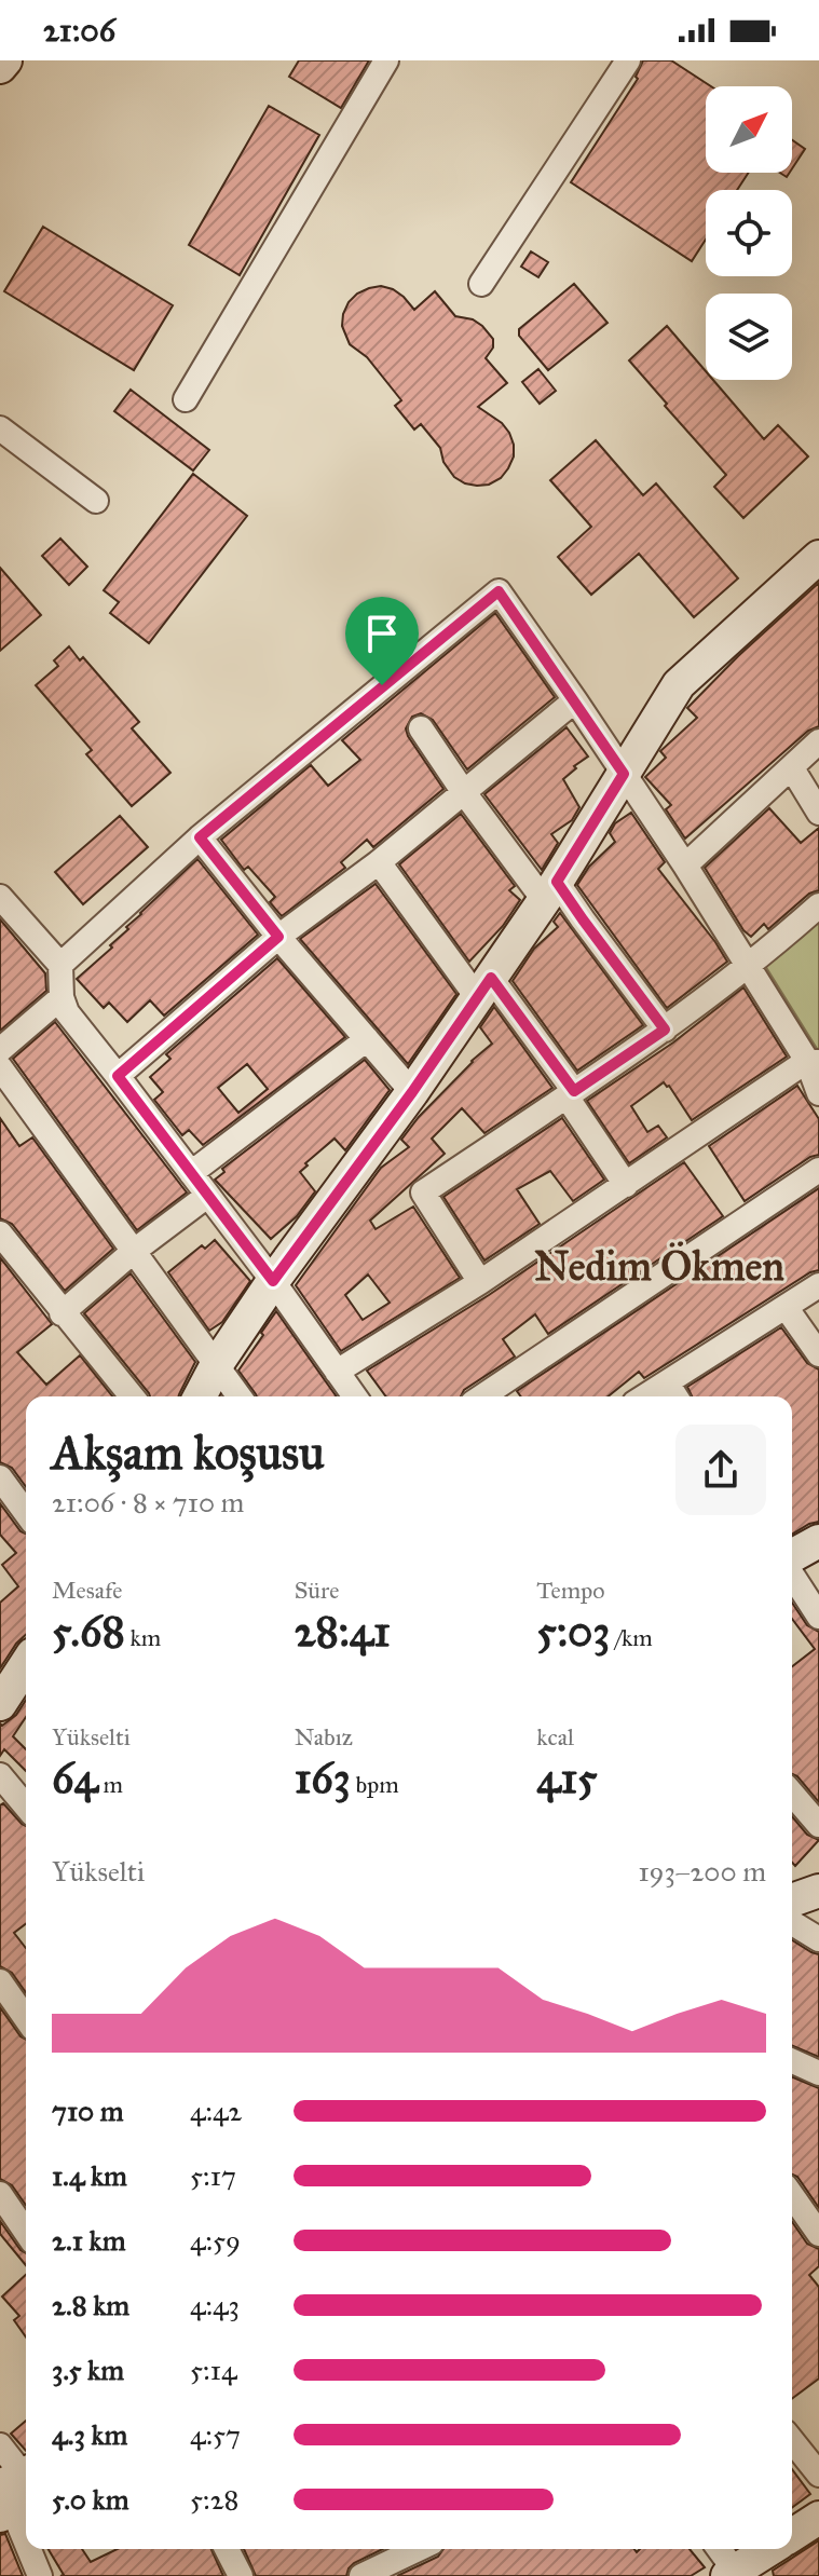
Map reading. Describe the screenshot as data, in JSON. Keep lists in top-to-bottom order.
{
  "districts": ["Nedim Ökmen"],
  "north": "top right",
  "page": {
    "status": "21:06",
    "heading": ["Akşam koşusu", "21:06 · 8 × 710 m"],
    "stats": [
      ["Mesafe", "5.68 km"],
      ["Süre", "28:41"],
      ["Tempo", "5:03 /km"],
      ["Yükselti", "64 m"],
      ["Nabız", "163 bpm"],
      ["kcal", "415"]
    ],
    "chart": ["Yükselti", "193–200 m"],
    "list": [
      {
        "name": "710 m",
        "note": "4:42"
      },
      {
        "name": "1.4 km",
        "note": "5:17"
      },
      {
        "name": "2.1 km",
        "note": "4:59"
      },
      {
        "name": "2.8 km",
        "note": "4:43"
      },
      {
        "name": "3.5 km",
        "note": "5:14"
      },
      {
        "name": "4.3 km",
        "note": "4:57"
      },
      {
        "name": "5.0 km",
        "note": "5:28"
      }
    ]
  }
}
